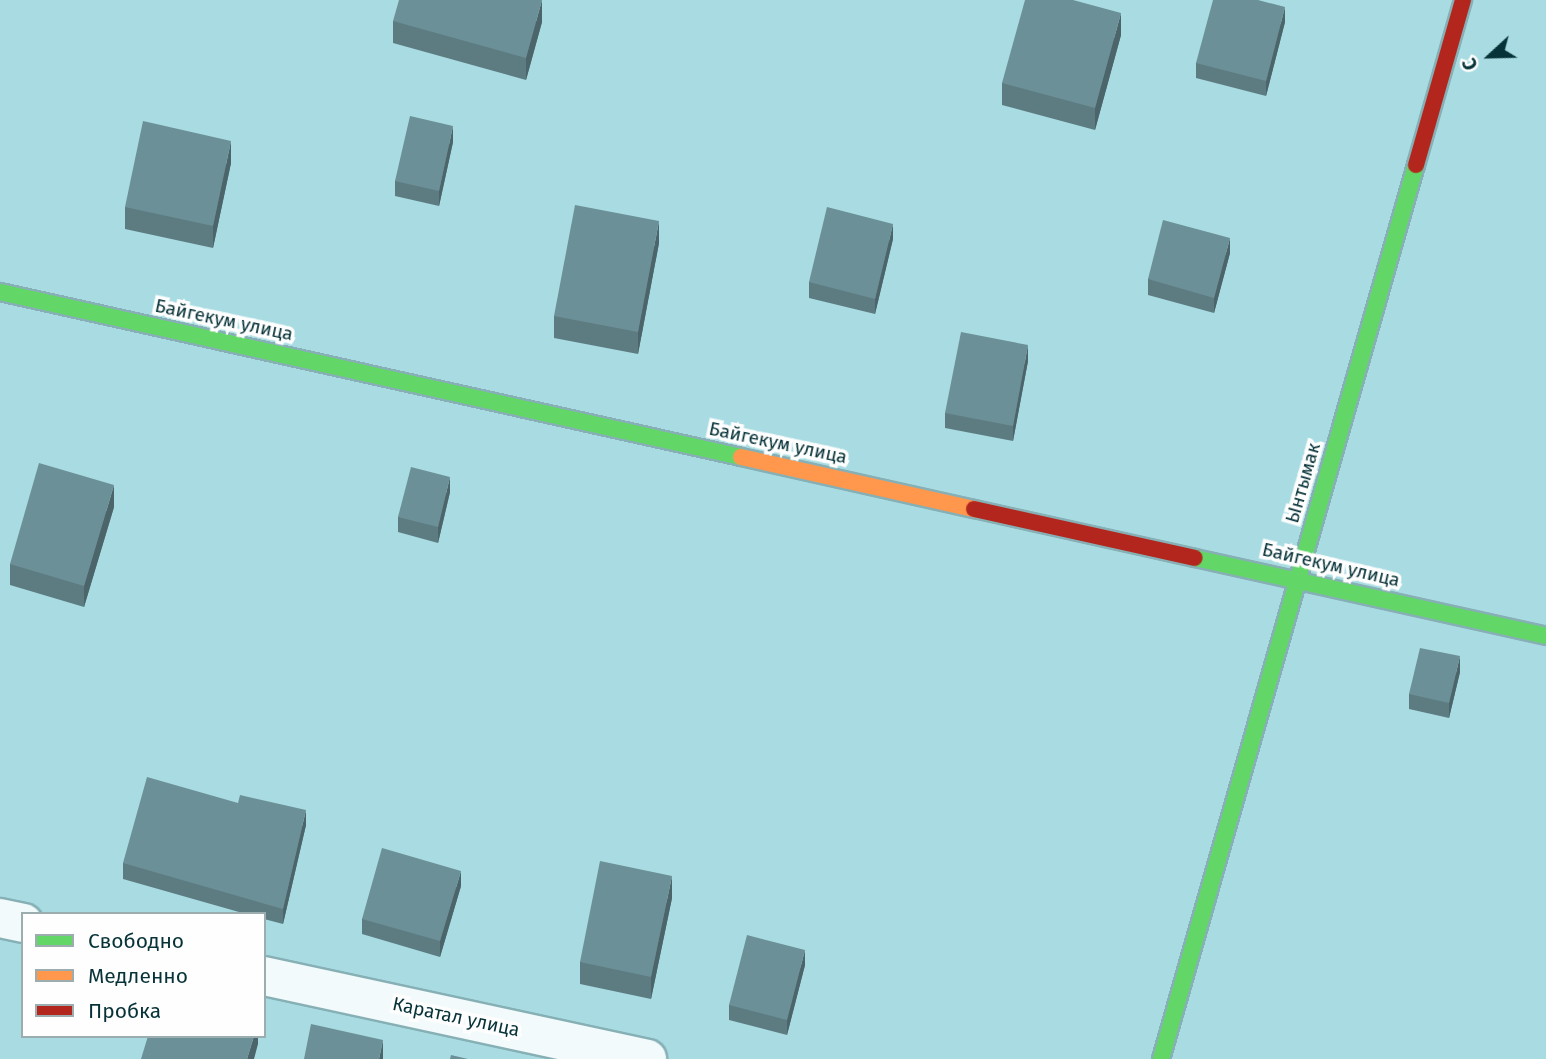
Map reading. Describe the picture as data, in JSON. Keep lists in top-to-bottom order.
{
  "streets": {
    "street": ["Байгекум улица", "Ынтымак", "Каратал улица"]
  },
  "crossings": [
    ["Байгекум улица", "Ынтымак"]
  ],
  "legend": ["Свободно", "Медленно", "Пробка"],
  "north": "left"
}
